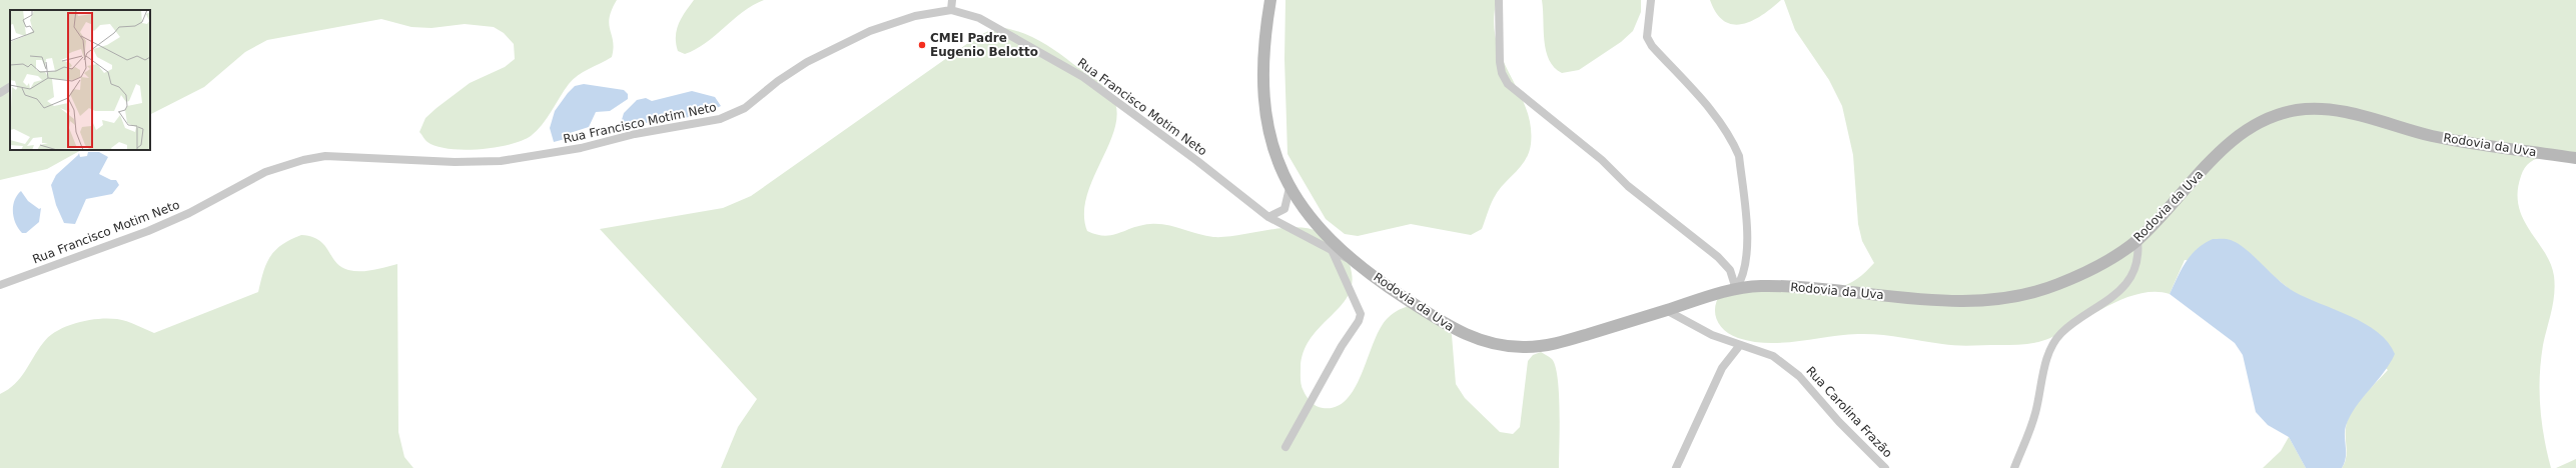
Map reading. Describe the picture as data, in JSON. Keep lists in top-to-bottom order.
{
  "streets": {
    "street": ["Rua Francisco Motim Neto", "Rodovia da Uva", "Rua Carolina Frazão"]
  },
  "crossings": [
    ["Rua Francisco Motim Neto", "Rodovia da Uva"],
    ["Rodovia da Uva", "Rua Carolina Frazão"]
  ],
  "places": ["CMEI Padre Eugenio Belotto"]
}
